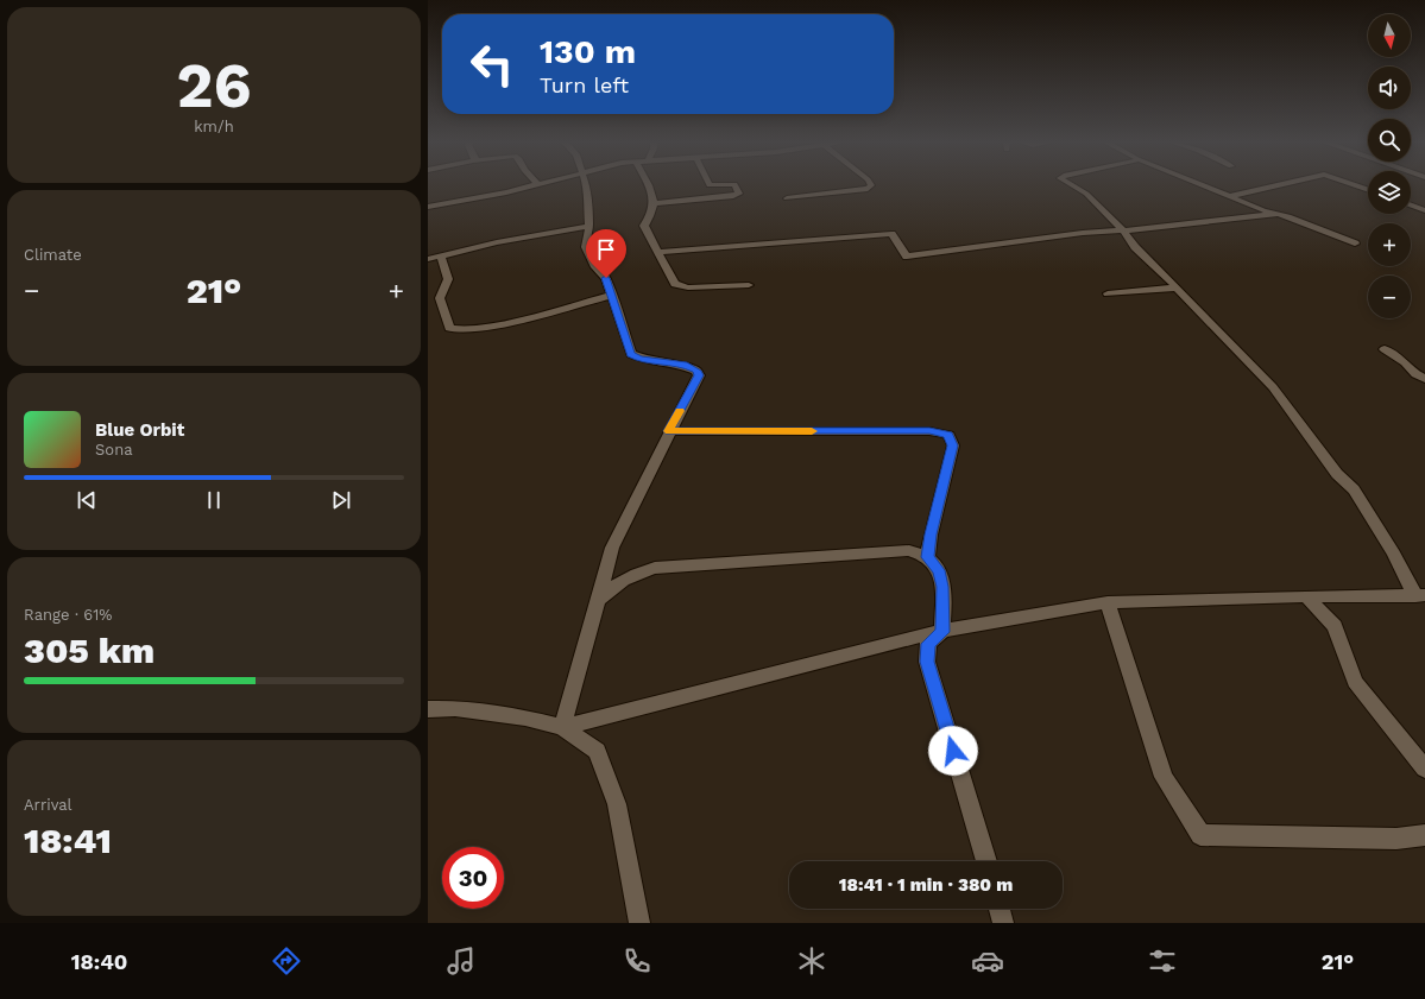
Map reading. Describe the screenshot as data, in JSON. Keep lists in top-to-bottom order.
{
  "north": "bottom",
  "page": {
    "tile": [
      ["26", "km/h"],
      "Climate",
      ["Range · 61%", "305 km"],
      ["Arrival", "18:41"]
    ],
    "map_buttons": ["+", "−"],
    "turn": ["130 m", "Turn left"],
    "heat": ["−", "21°", "+"],
    "song": ["Blue Orbit", "Sona"],
    "limit": "30",
    "trip": "18:41 · 1 min · 380 m",
    "tabs": ["18:40", "21°"]
  }
}
